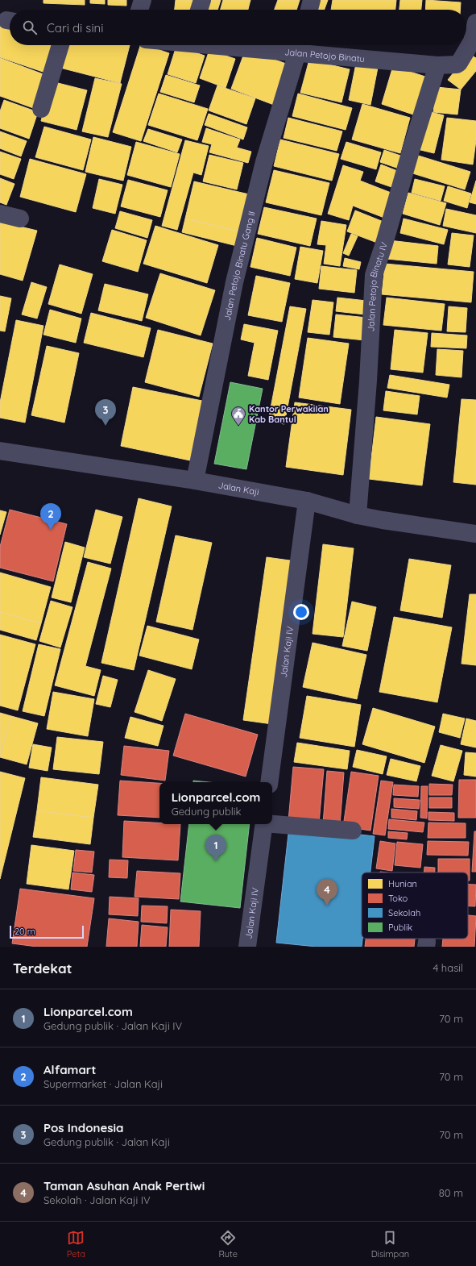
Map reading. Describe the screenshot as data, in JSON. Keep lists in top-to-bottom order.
{
  "streets": {
    "street": [
      "Jalan Petojo Binatu",
      "Jalan Petojo Binatu Gang II",
      "Jalan Petojo Binatu IV",
      "Jalan Kaji",
      "Jalan Kaji IV"
    ]
  },
  "crossings": [
    ["Jalan Petojo Binatu", "Jalan Petojo Binatu Gang II"],
    ["Jalan Petojo Binatu", "Jalan Petojo Binatu IV"],
    ["Jalan Petojo Binatu Gang II", "Jalan Kaji"],
    ["Jalan Petojo Binatu IV", "Jalan Kaji"],
    ["Jalan Kaji", "Jalan Kaji IV"]
  ],
  "places": {
    "public building": ["Kantor Perwakilan Kab Bantul"]
  },
  "legend": [
    "Hunian",
    "Toko",
    "Sekolah",
    "Publik"
  ],
  "scale_bar": "20 m",
  "page": {
    "search": "Cari di sini",
    "pins": [
      "3",
      "2",
      "1",
      "4"
    ],
    "popup": ["Lionparcel.com", "Gedung publik"],
    "scale": "20 m",
    "heading": ["Terdekat", "4 hasil"],
    "list": [
      {
        "mark": "1",
        "name": "Lionparcel.com",
        "note": "Gedung publik · Jalan Kaji IV",
        "value": "70 m"
      },
      {
        "mark": "2",
        "name": "Alfamart",
        "note": "Supermarket · Jalan Kaji",
        "value": "70 m"
      },
      {
        "mark": "3",
        "name": "Pos Indonesia",
        "note": "Gedung publik · Jalan Kaji",
        "value": "70 m"
      },
      {
        "mark": "4",
        "name": "Taman Asuhan Anak Pertiwi",
        "note": "Sekolah · Jalan Kaji IV",
        "value": "80 m"
      }
    ],
    "nav": ["Peta", "Rute", "Disimpan"]
  }
}
